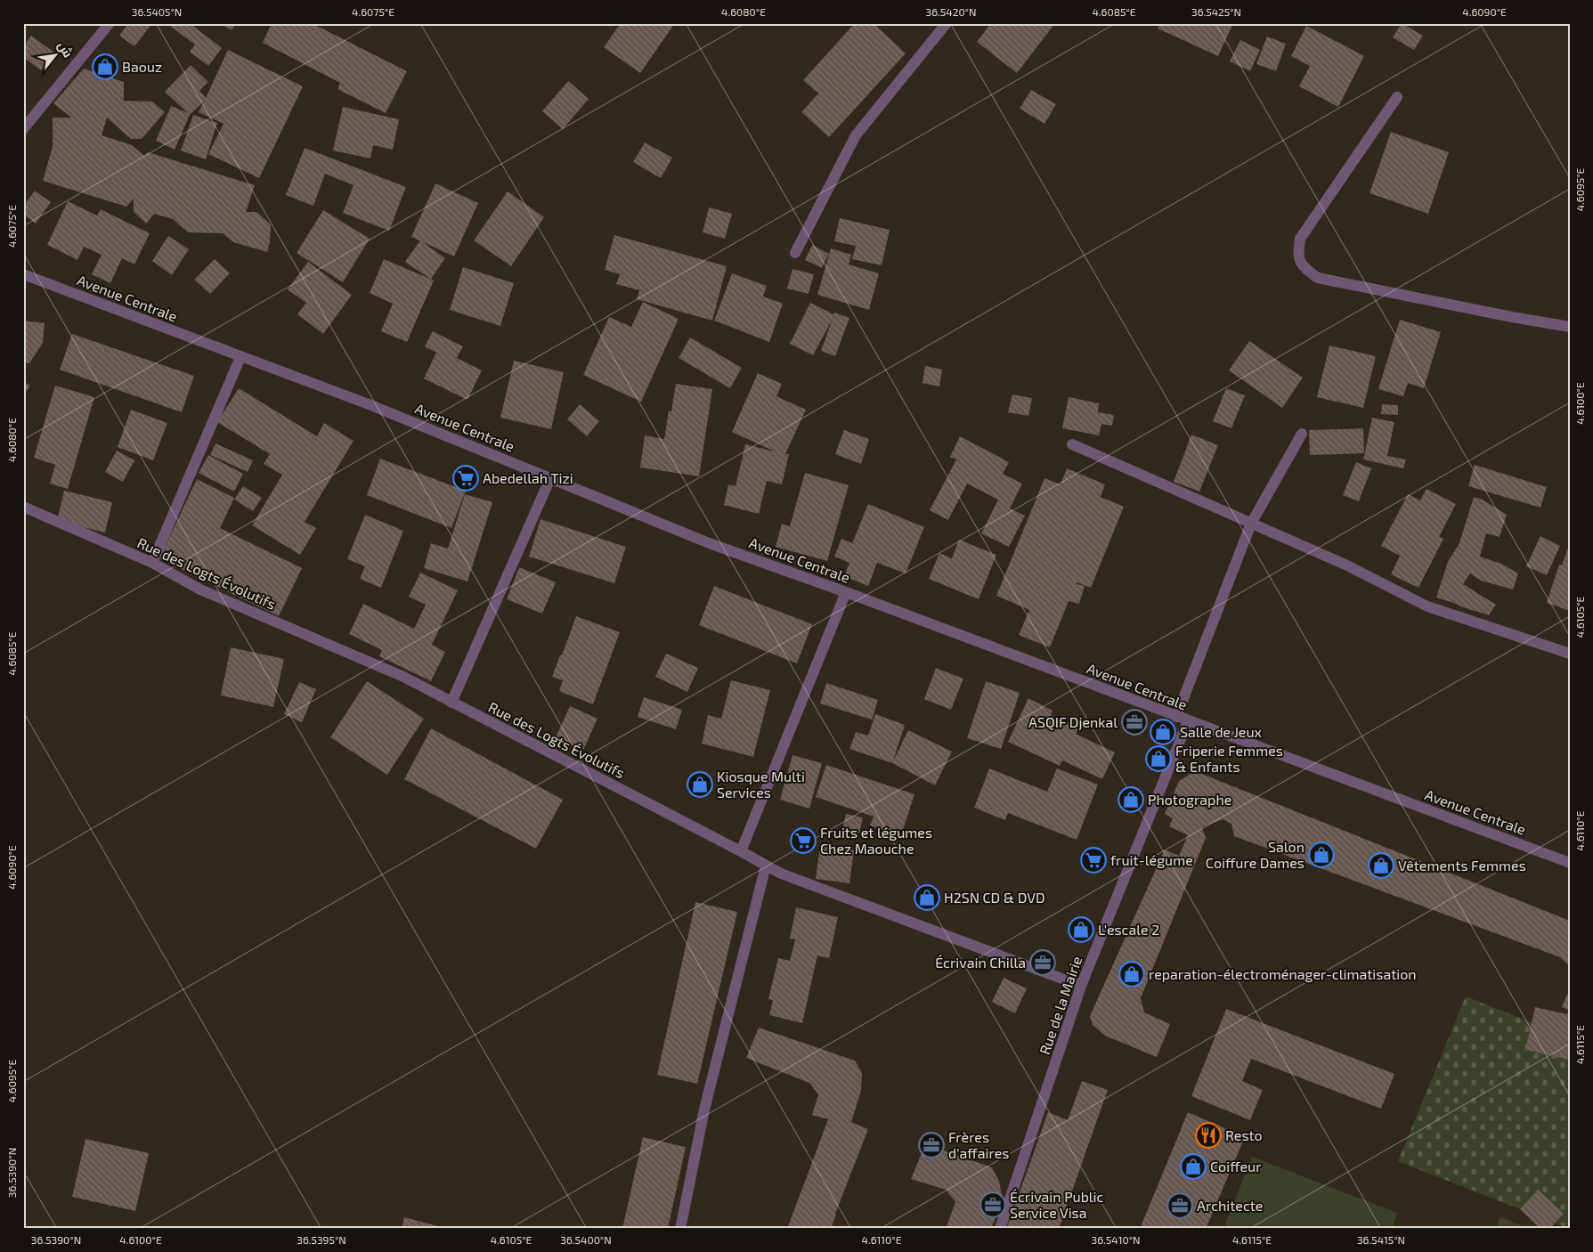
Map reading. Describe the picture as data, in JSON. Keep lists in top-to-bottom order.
{
  "streets": {
    "street": ["Avenue Centrale", "Rue des Logts Évolutifs", "Rue de la Mairie"]
  },
  "crossings": [
    ["Avenue Centrale", "Rue de la Mairie"],
    ["Rue des Logts Évolutifs", "Rue de la Mairie"]
  ],
  "places": {
    "shop": [
      "Baouz",
      "Salle de Jeux",
      "Friperie Femmes & Enfants",
      "Kiosque Multi Services",
      "Photographe",
      "Salon Coiffure Dames",
      "Vêtements Femmes",
      "H2SN CD & DVD",
      "L'escale 2",
      "reparation-électroménager-climatisation",
      "Coiffeur"
    ],
    "supermarket": ["Abedellah Tizi", "Fruits et légumes Chez Maouche", "fruit-légume"],
    "office": [
      "ASQIF Djenkal",
      "Écrivain Chilla",
      "Frères d'affaires",
      "Écrivain Public Service Visa",
      "Architecte"
    ],
    "restaurant": ["Resto"]
  },
  "north": "top right",
  "coordinates": [
    "36.5405°N",
    "4.6075°E",
    "4.6080°E",
    "36.5420°N",
    "4.6085°E",
    "36.5425°N",
    "4.6090°E",
    "4.6095°E",
    "4.6100°E",
    "4.6105°E",
    "4.6110°E",
    "4.6115°E",
    "36.5390°N",
    "36.5395°N",
    "36.5400°N",
    "36.5410°N",
    "36.5415°N"
  ]
}
